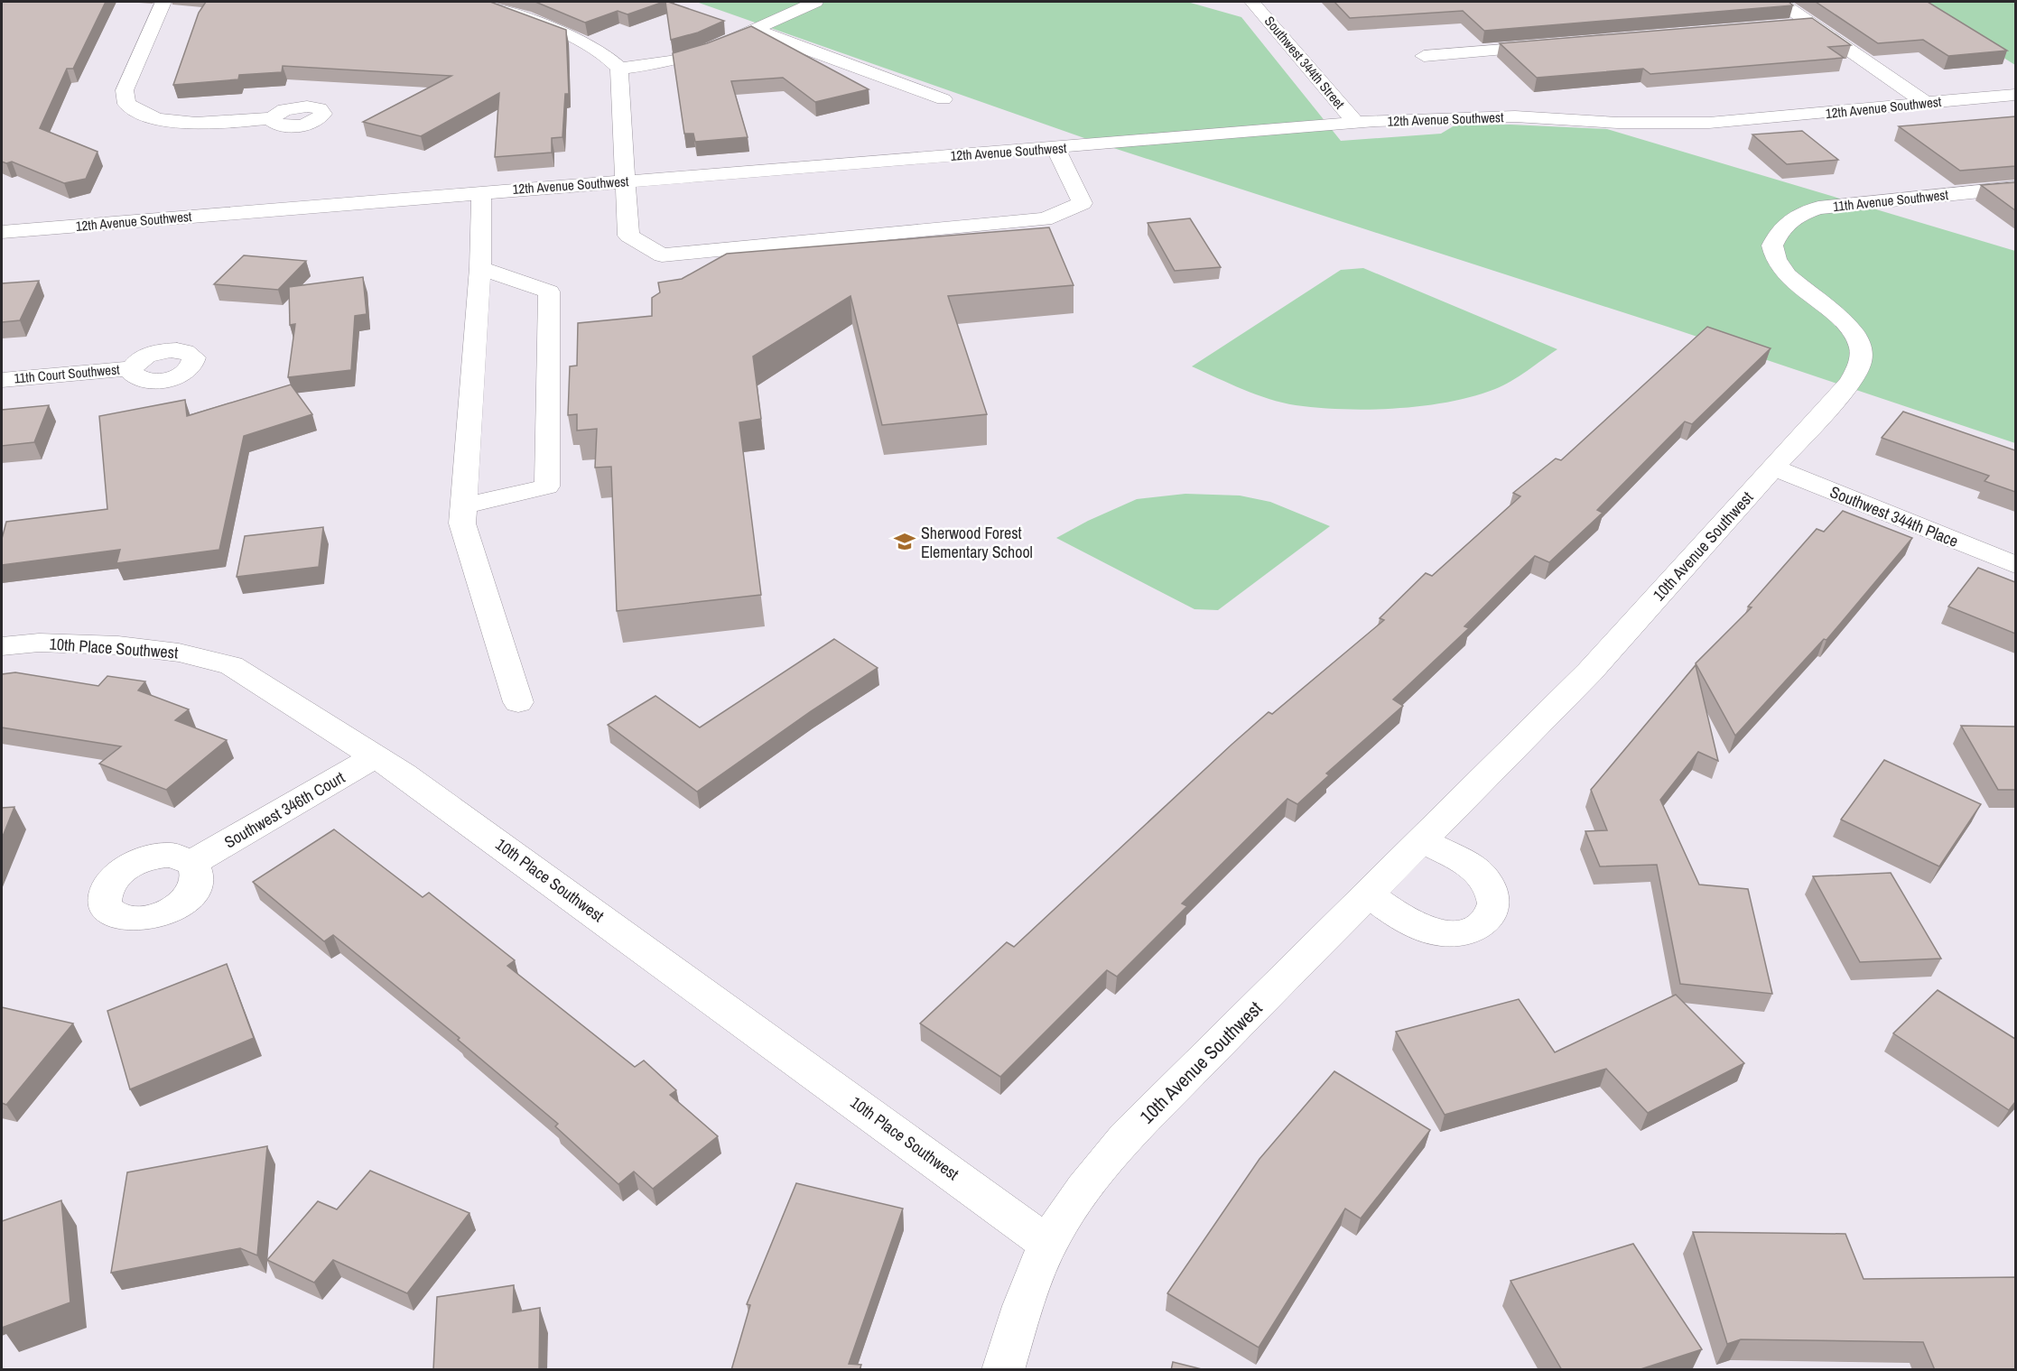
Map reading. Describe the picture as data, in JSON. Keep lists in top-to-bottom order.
{
  "streets": {
    "street": [
      "Southwest 344th Street",
      "12th Avenue Southwest",
      "11th Avenue Southwest",
      "11th Court Southwest",
      "Southwest 344th Place",
      "10th Avenue Southwest",
      "10th Place Southwest",
      "Southwest 346th Court"
    ]
  },
  "crossings": [
    ["Southwest 344th Street", "12th Avenue Southwest"],
    ["11th Avenue Southwest", "10th Avenue Southwest"],
    ["Southwest 344th Place", "10th Avenue Southwest"],
    ["10th Avenue Southwest", "10th Place Southwest"],
    ["10th Place Southwest", "Southwest 346th Court"]
  ],
  "places": {
    "school or university": ["Sherwood Forest Elementary School"]
  }
}
